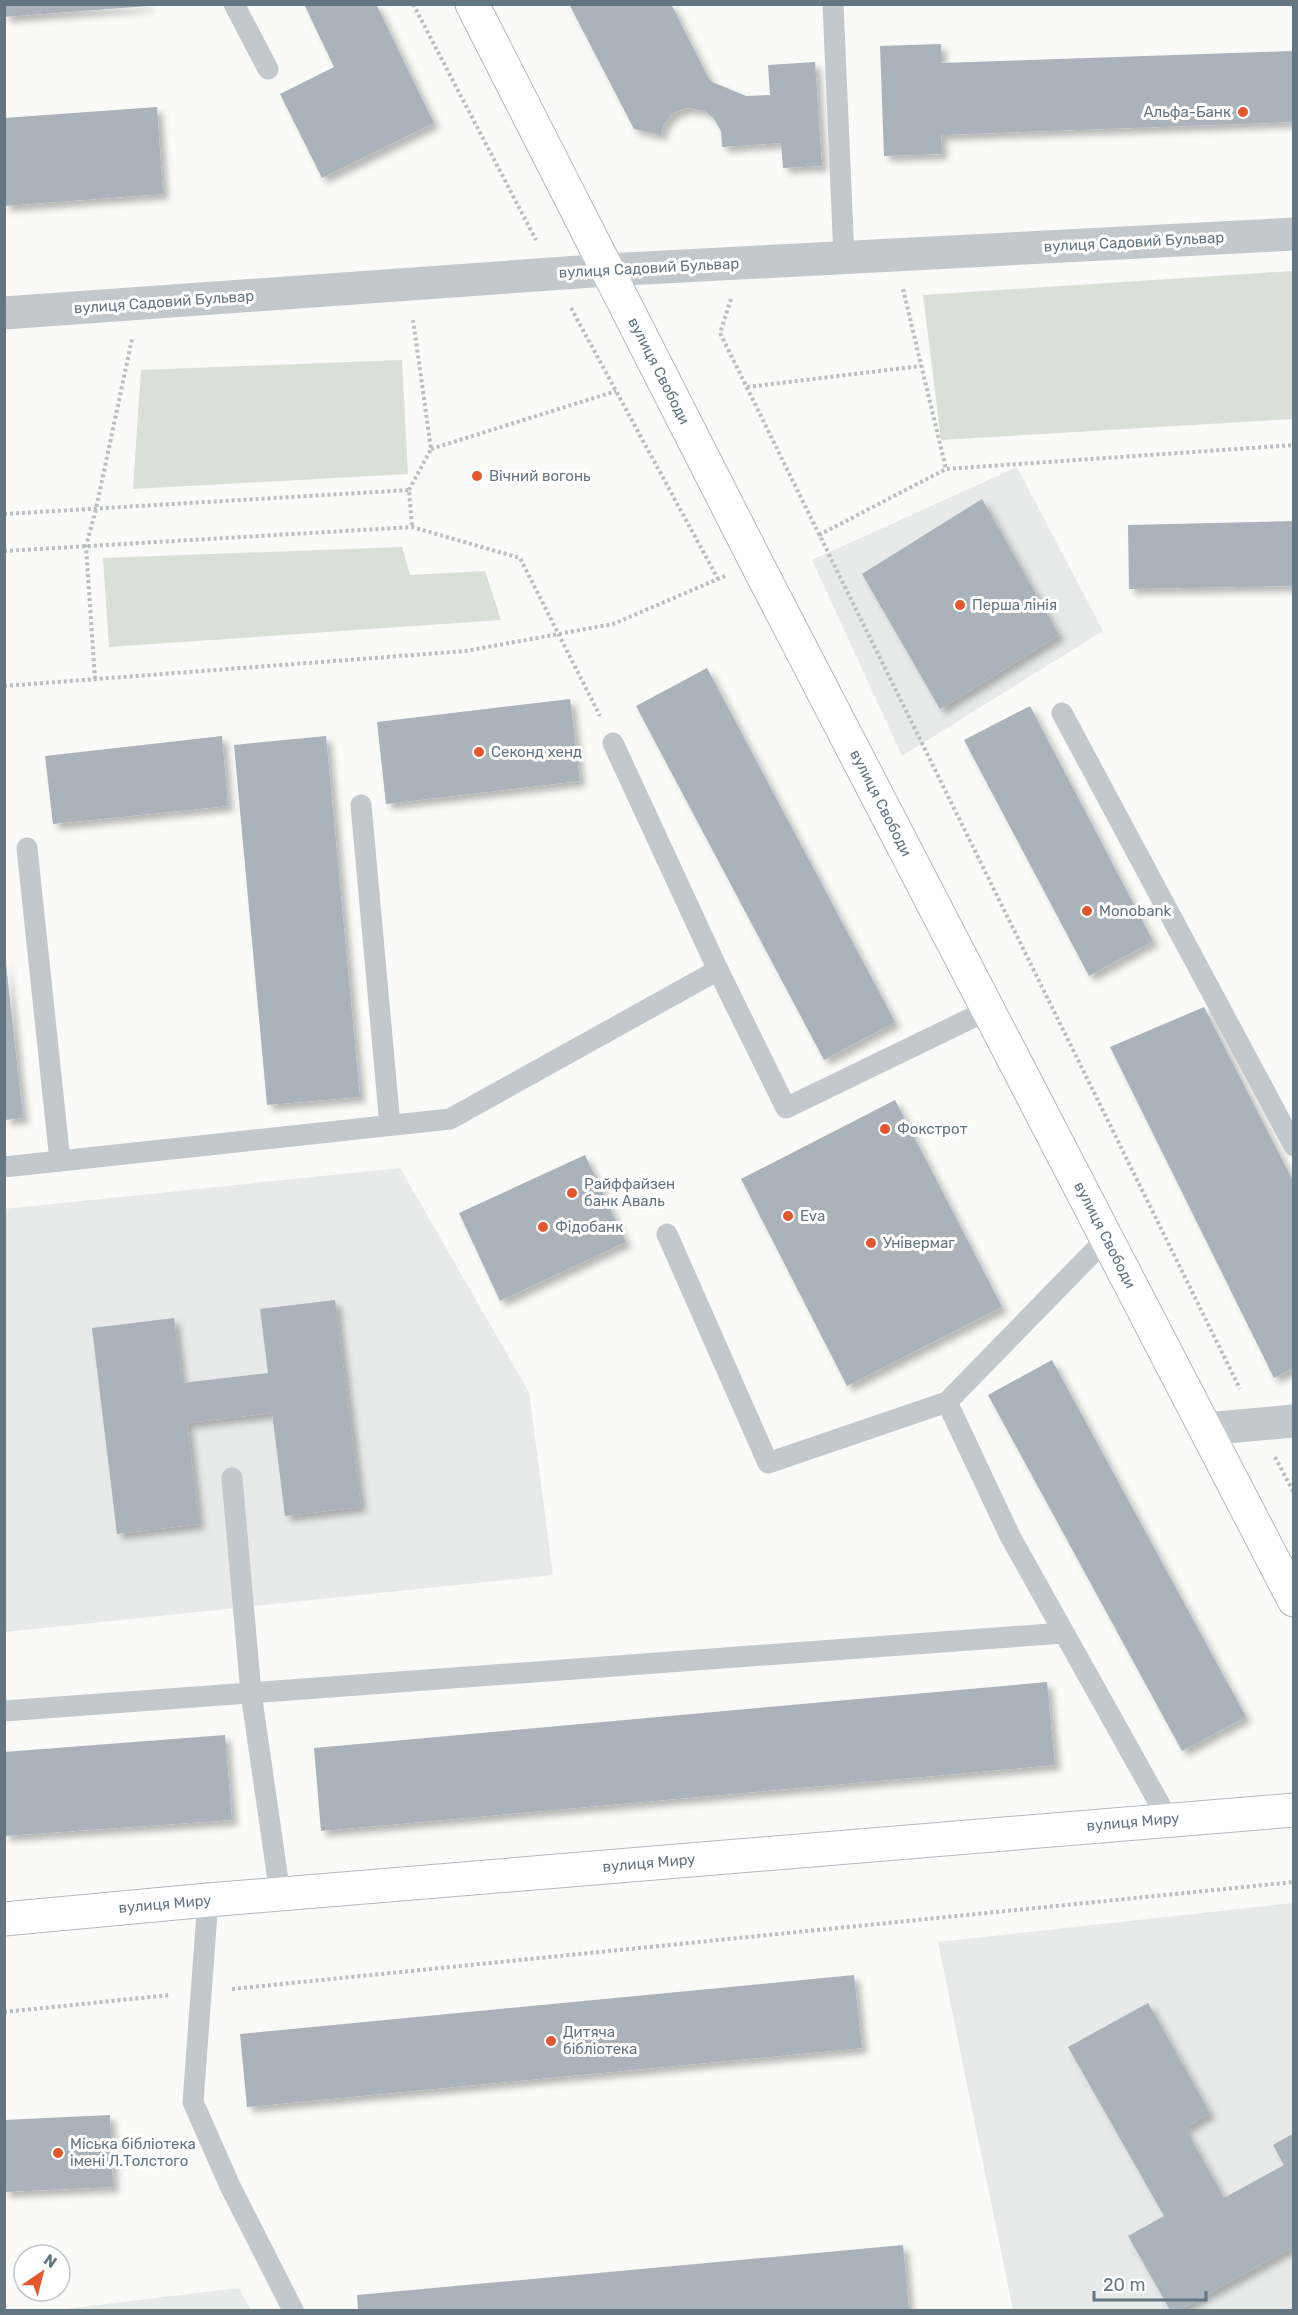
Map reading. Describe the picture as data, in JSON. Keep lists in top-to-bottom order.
{
  "streets": {
    "main road": ["вулиця Свободи", "вулиця Миру"],
    "street": ["вулиця Садовий Бульвар"]
  },
  "crossings": [
    ["вулиця Садовий Бульвар", "вулиця Свободи"]
  ],
  "places": [
    "Альфа-Банк",
    "Вічний вогонь",
    "Перша лінія",
    "Секонд хенд",
    "Monobank",
    "Фокстрот",
    "Райффайзен банк Аваль",
    "Eva",
    "Фідобанк",
    "Універмаг",
    "Дитяча бібліотека",
    "Міська бібліотека імені Л.Толстого"
  ],
  "scale_bar": "20 m",
  "north": "top right"
}
